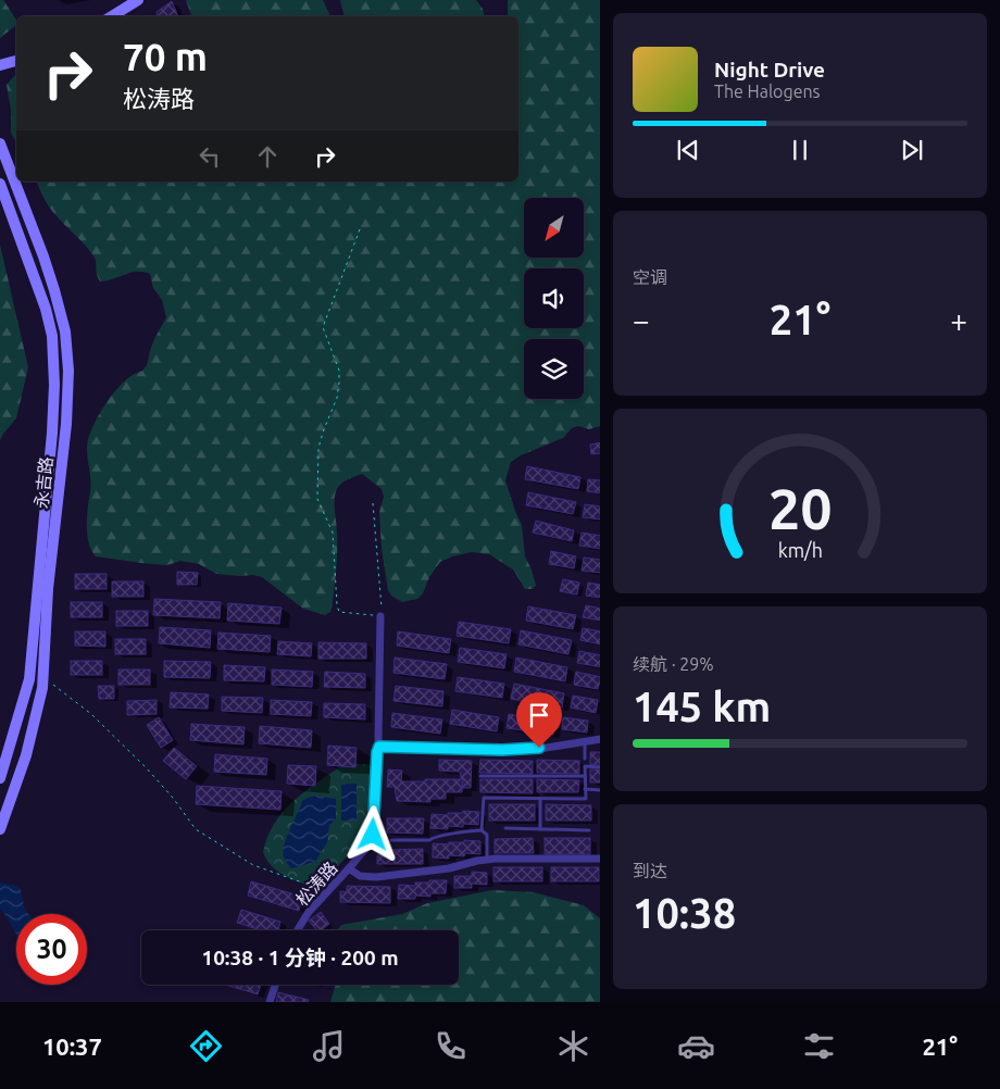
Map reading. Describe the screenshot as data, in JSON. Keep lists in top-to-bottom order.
{
  "streets": {
    "main road": ["永吉路"],
    "street": ["松涛路"]
  },
  "north": "bottom left",
  "page": {
    "turn": ["70 m", "松涛路"],
    "song": ["Night Drive", "The Halogens"],
    "tile": [
      "空调",
      ["续航 · 29%", "145 km"],
      ["到达", "10:38"]
    ],
    "heat": ["−", "21°", "+"],
    "limit": "30",
    "trip": "10:38 · 1 分钟 · 200 m",
    "tabs": ["10:37", "21°"],
    "gauge": ["20", "km/h"]
  }
}
